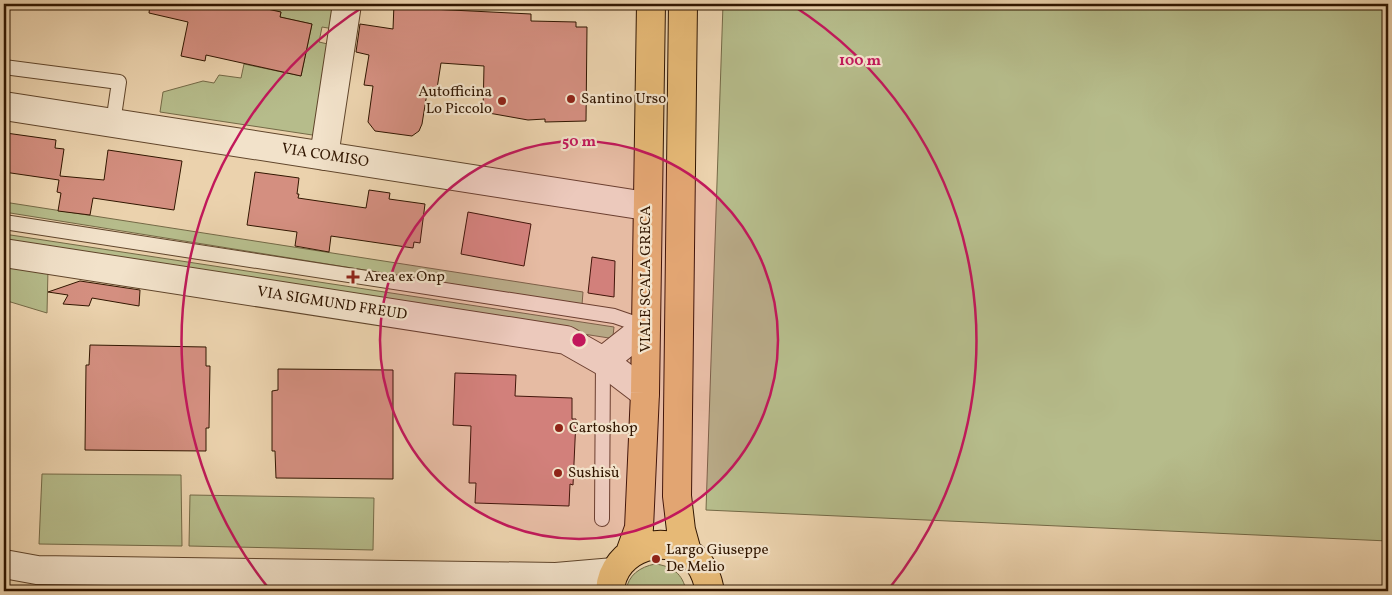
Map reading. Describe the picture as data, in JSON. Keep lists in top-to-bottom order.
{
  "streets": {
    "main road": ["VIALE SCALA GRECA"],
    "street": ["VIA COMISO", "VIA SIGMUND FREUD"]
  },
  "crossings": [
    ["VIA COMISO", "VIALE SCALA GRECA"],
    ["VIALE SCALA GRECA", "VIA SIGMUND FREUD"]
  ],
  "places": {
    "other": [
      "Santino Urso",
      "Autofficina Lo Piccolo",
      "Cartoshop",
      "Sushisù",
      "Largo Giuseppe De Melio"
    ],
    "health": ["Area ex Onp"]
  },
  "rings": ["100 m", "50 m"]
}
